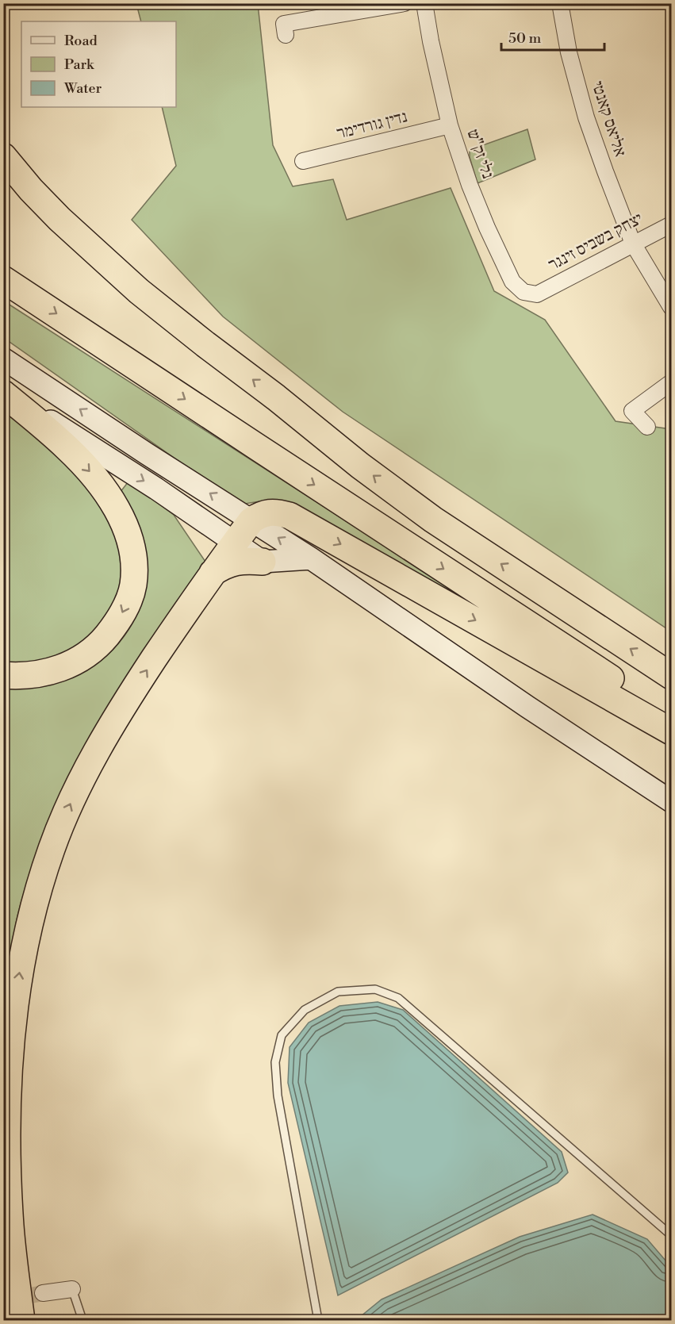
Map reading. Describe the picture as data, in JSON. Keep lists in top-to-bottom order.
{
  "streets": {
    "street": [
      "אליאס קאנטי",
      "נדין גורדימר",
      "נלי זק\"ש",
      "יצחק בשביס זינגר"
    ]
  },
  "crossings": [
    ["אליאס קאנטי", "יצחק בשביס זינגר"],
    ["נדין גורדימר", "נלי זק\"ש"],
    ["נלי זק\"ש", "יצחק בשביס זינגר"]
  ],
  "legend": ["Road", "Park", "Water"],
  "scale_bar": "50 m"
}
